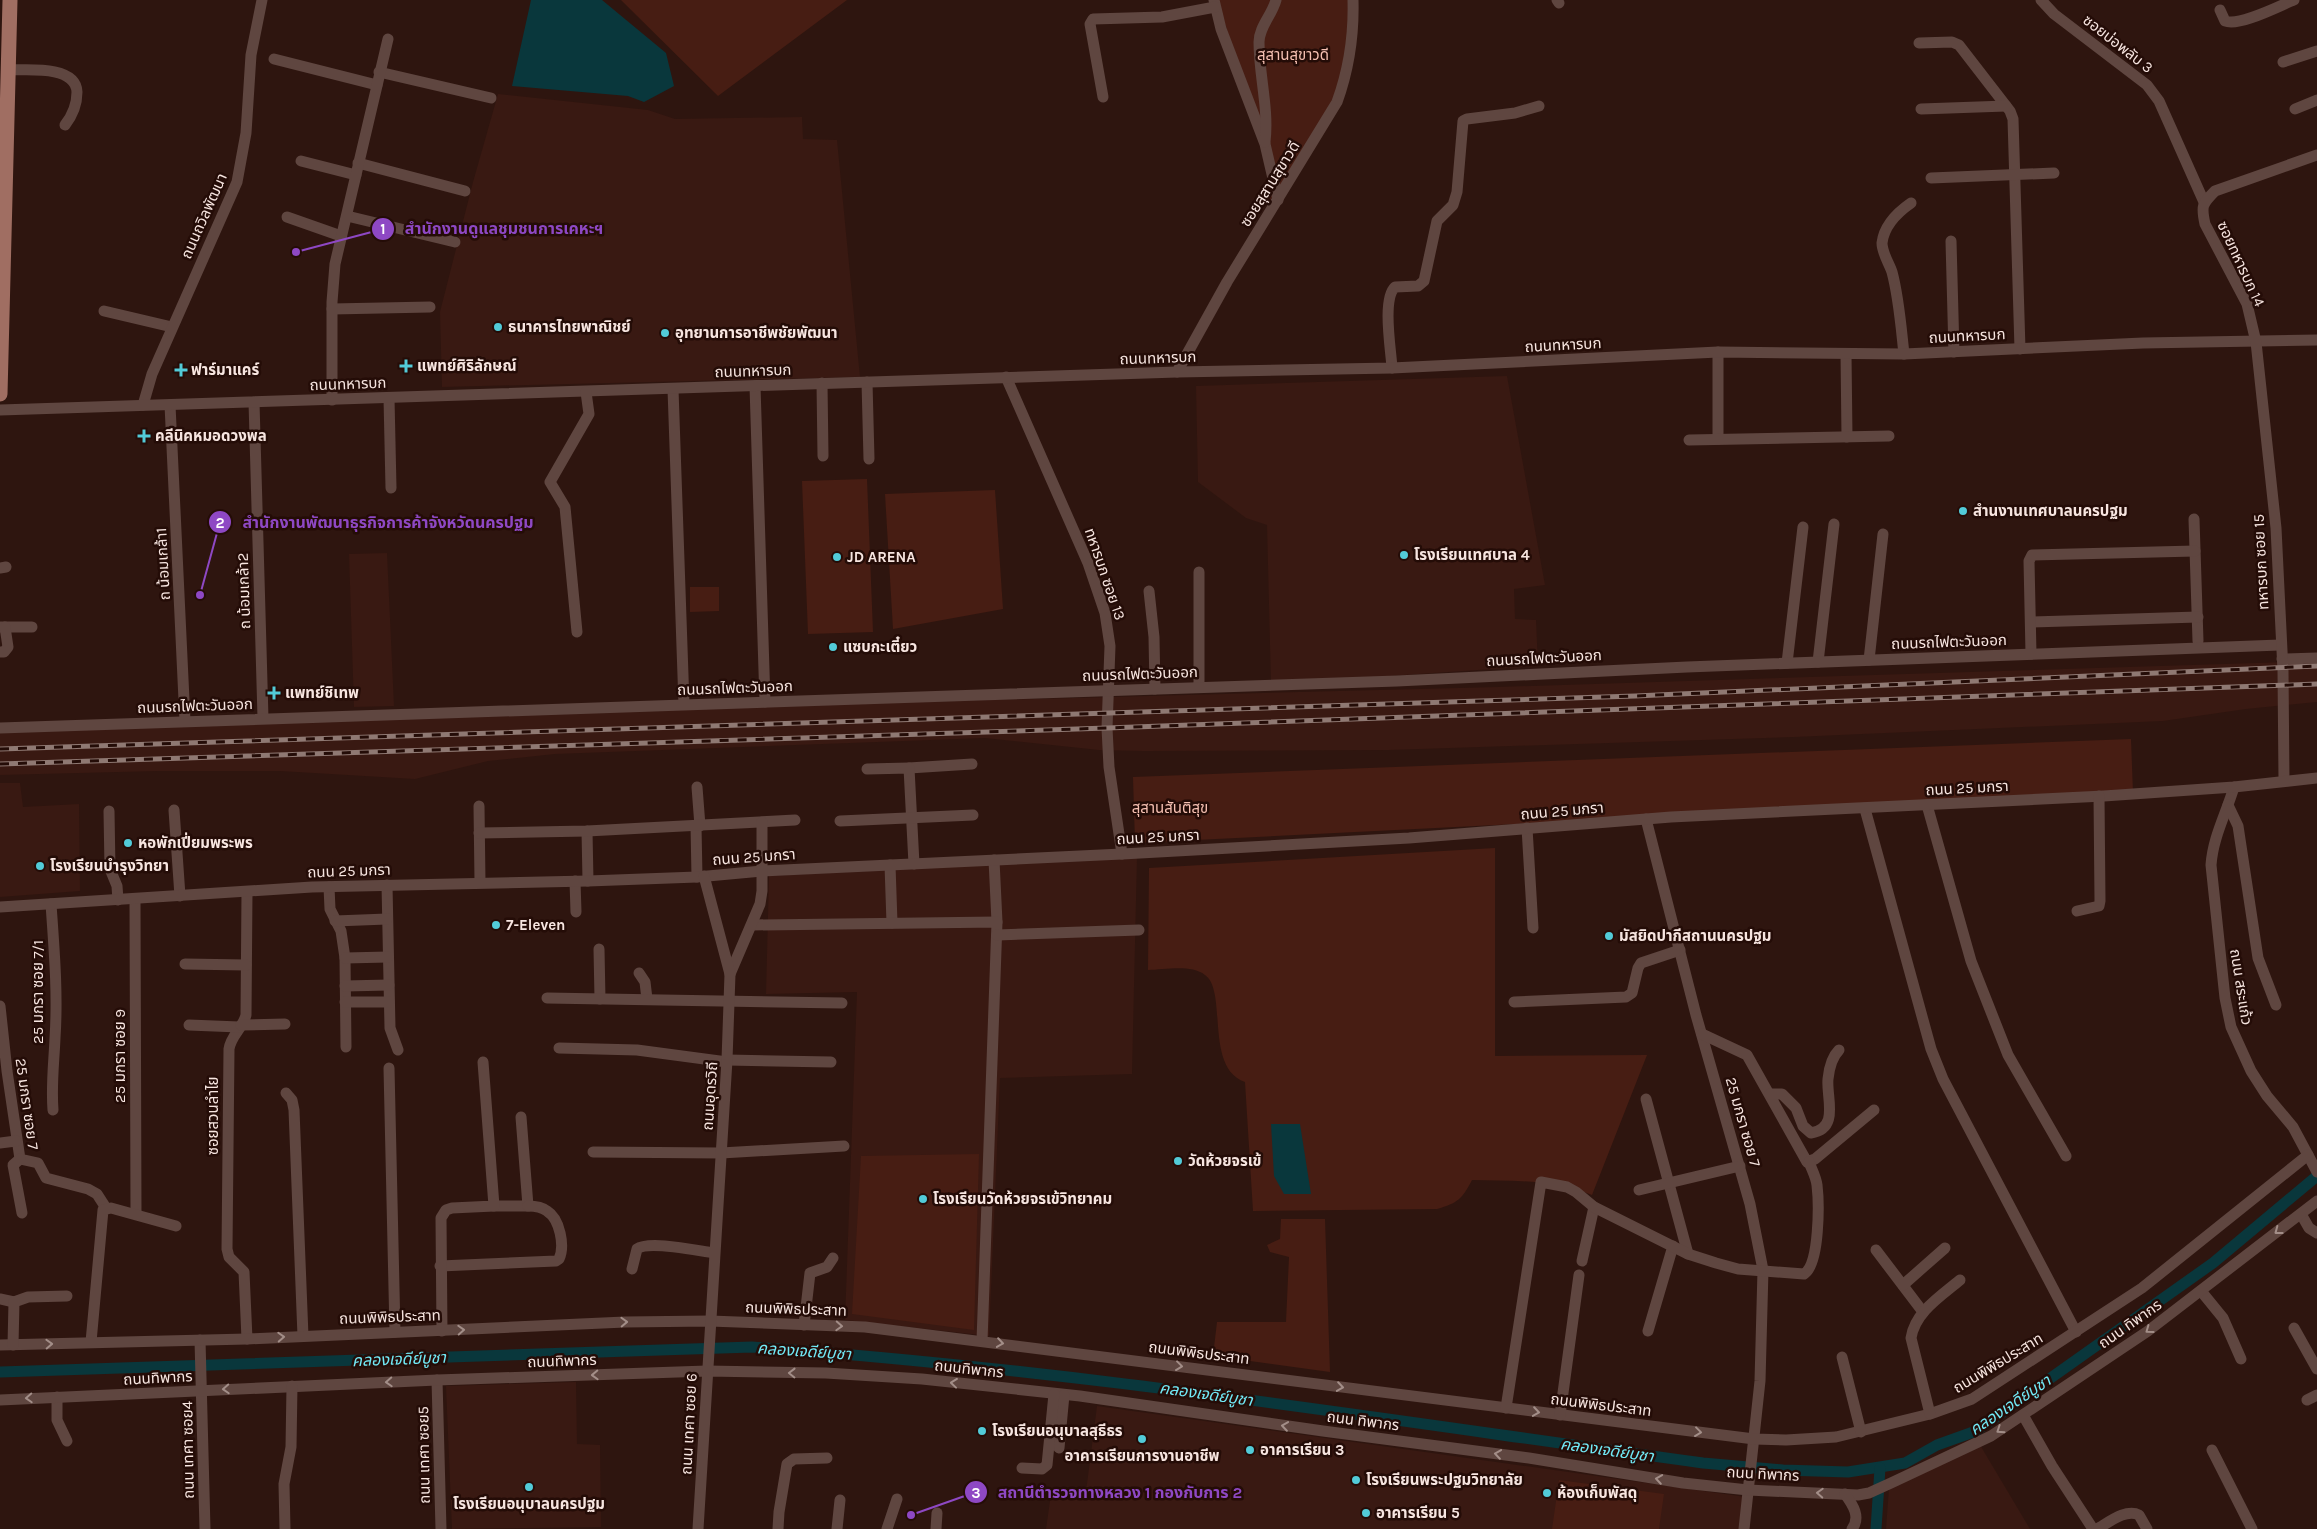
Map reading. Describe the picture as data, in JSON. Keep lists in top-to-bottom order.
{
  "streets": {
    "street": [
      "ซอยบ่อพลับ 3",
      "ซอยสุสานสุขาวดี",
      "ถนนถวิลพัฒนา",
      "ซอยทหารบก 14",
      "ถนนทหารบก",
      "ทหารบก ซอย 15",
      "ถ น้อมเกล้า1",
      "ทหารบก ซอย 13",
      "ถ น้อมเกล้า2",
      "ถนนรถไฟตะวันออก",
      "ถนน 25 มกรา",
      "ถนน สระแก้ว",
      "25 มกรา ซอย 7/1",
      "25 มกรา ซอย 9",
      "ถนนอุดรวิถี",
      "25 มกรา ซอย 7",
      "ซอยสวนลำไย",
      "ถนนพิพิธประสาท",
      "ถนน ทิพากร",
      "ถนนทิพากร",
      "ถนน เทศา ซอย 6",
      "ถนน เทศา ซอย4",
      "ถนน เทศา ซอย5"
    ]
  },
  "crossings": [
    ["ซอยบ่อพลับ 3", "ซอยทหารบก 14"],
    ["ซอยสุสานสุขาวดี", "ถนนทหารบก"],
    ["ถนนถวิลพัฒนา", "ถนนทหารบก"],
    ["ซอยทหารบก 14", "ถนนทหารบก"],
    ["ซอยทหารบก 14", "ทหารบก ซอย 15"],
    ["ถนนทหารบก", "ทหารบก ซอย 15"],
    ["ถนนทหารบก", "ถ น้อมเกล้า1"],
    ["ถนนทหารบก", "ทหารบก ซอย 13"],
    ["ถนนทหารบก", "ถ น้อมเกล้า2"],
    ["ทหารบก ซอย 15", "ถนนรถไฟตะวันออก"],
    ["ทหารบก ซอย 15", "ถนน 25 มกรา"],
    ["ถ น้อมเกล้า1", "ถนนรถไฟตะวันออก"],
    ["ทหารบก ซอย 13", "ถนนรถไฟตะวันออก"],
    ["ทหารบก ซอย 13", "ถนน 25 มกรา"],
    ["ถ น้อมเกล้า2", "ถนนรถไฟตะวันออก"],
    ["ถนน 25 มกรา", "ถนน สระแก้ว"],
    ["ถนน 25 มกรา", "25 มกรา ซอย 7/1"],
    ["ถนน 25 มกรา", "25 มกรา ซอย 9"],
    ["ถนน 25 มกรา", "ถนนอุดรวิถี"],
    ["ถนน 25 มกรา", "25 มกรา ซอย 7"],
    ["ถนน 25 มกรา", "ซอยสวนลำไย"],
    ["ถนน สระแก้ว", "ถนนพิพิธประสาท"],
    ["ถนนอุดรวิถี", "ถนนพิพิธประสาท"],
    ["ถนนอุดรวิถี", "ถนน เทศา ซอย 6"],
    ["25 มกรา ซอย 7", "ถนนพิพิธประสาท"],
    ["25 มกรา ซอย 7", "ถนน ทิพากร"],
    ["ซอยสวนลำไย", "ถนนพิพิธประสาท"],
    ["ถนนพิพิธประสาท", "ถนน เทศา ซอย 6"],
    ["ถนนพิพิธประสาท", "ถนน เทศา ซอย4"],
    ["ถนน ทิพากร", "ถนนทิพากร"],
    ["ถนนทิพากร", "ถนน เทศา ซอย 6"],
    ["ถนนทิพากร", "ถนน เทศา ซอย4"],
    ["ถนนทิพากร", "ถนน เทศา ซอย5"]
  ],
  "one_way": ["ถนนพิพิธประสาท", "ถนน ทิพากร", "ถนนทิพากร"],
  "water": ["คลองเจดีย์บูชา"],
  "parks": ["สุสานสุขาวดี", "สุสานสันติสุข"],
  "places": {
    "other": [
      "สำนักงานดูแลชุมชนการเคหะฯ",
      "ธนาคารไทยพาณิชย์",
      "อุทยานการอาชีพชัยพัฒนา",
      "สำนงานเทศบาลนครปฐม",
      "โรงเรียนเทศบาล 4",
      "JD ARENA",
      "สำนักงานพัฒนาธุรกิจการค้าจังหวัดนครปฐม",
      "แซบกะเตี๋ยว",
      "หอพักเปี่ยมพระพร",
      "โรงเรียนบำรุงวิทยา",
      "7-Eleven",
      "มัสยิดปากีสถานนครปฐม",
      "วัดห้วยจรเข้",
      "โรงเรียนวัดห้วยจรเข้วิทยาคม",
      "โรงเรียนอนุบาลสุธีธร",
      "อาคารเรียนการงานอาชีพ",
      "อาคารเรียน 3",
      "โรงเรียนพระปฐมวิทยาลัย",
      "โรงเรียนอนุบาลนครปฐม",
      "ห้องเก็บพัสดุ",
      "อาคารเรียน 5",
      "สถานีตำรวจทางหลวง 1 กองกับการ 2"
    ],
    "health": [
      "แพทย์ศิริลักษณ์",
      "ฟาร์มาแคร์",
      "คลีนิคหมอดวงพล",
      "แพทย์ชิเทพ"
    ]
  }
}
